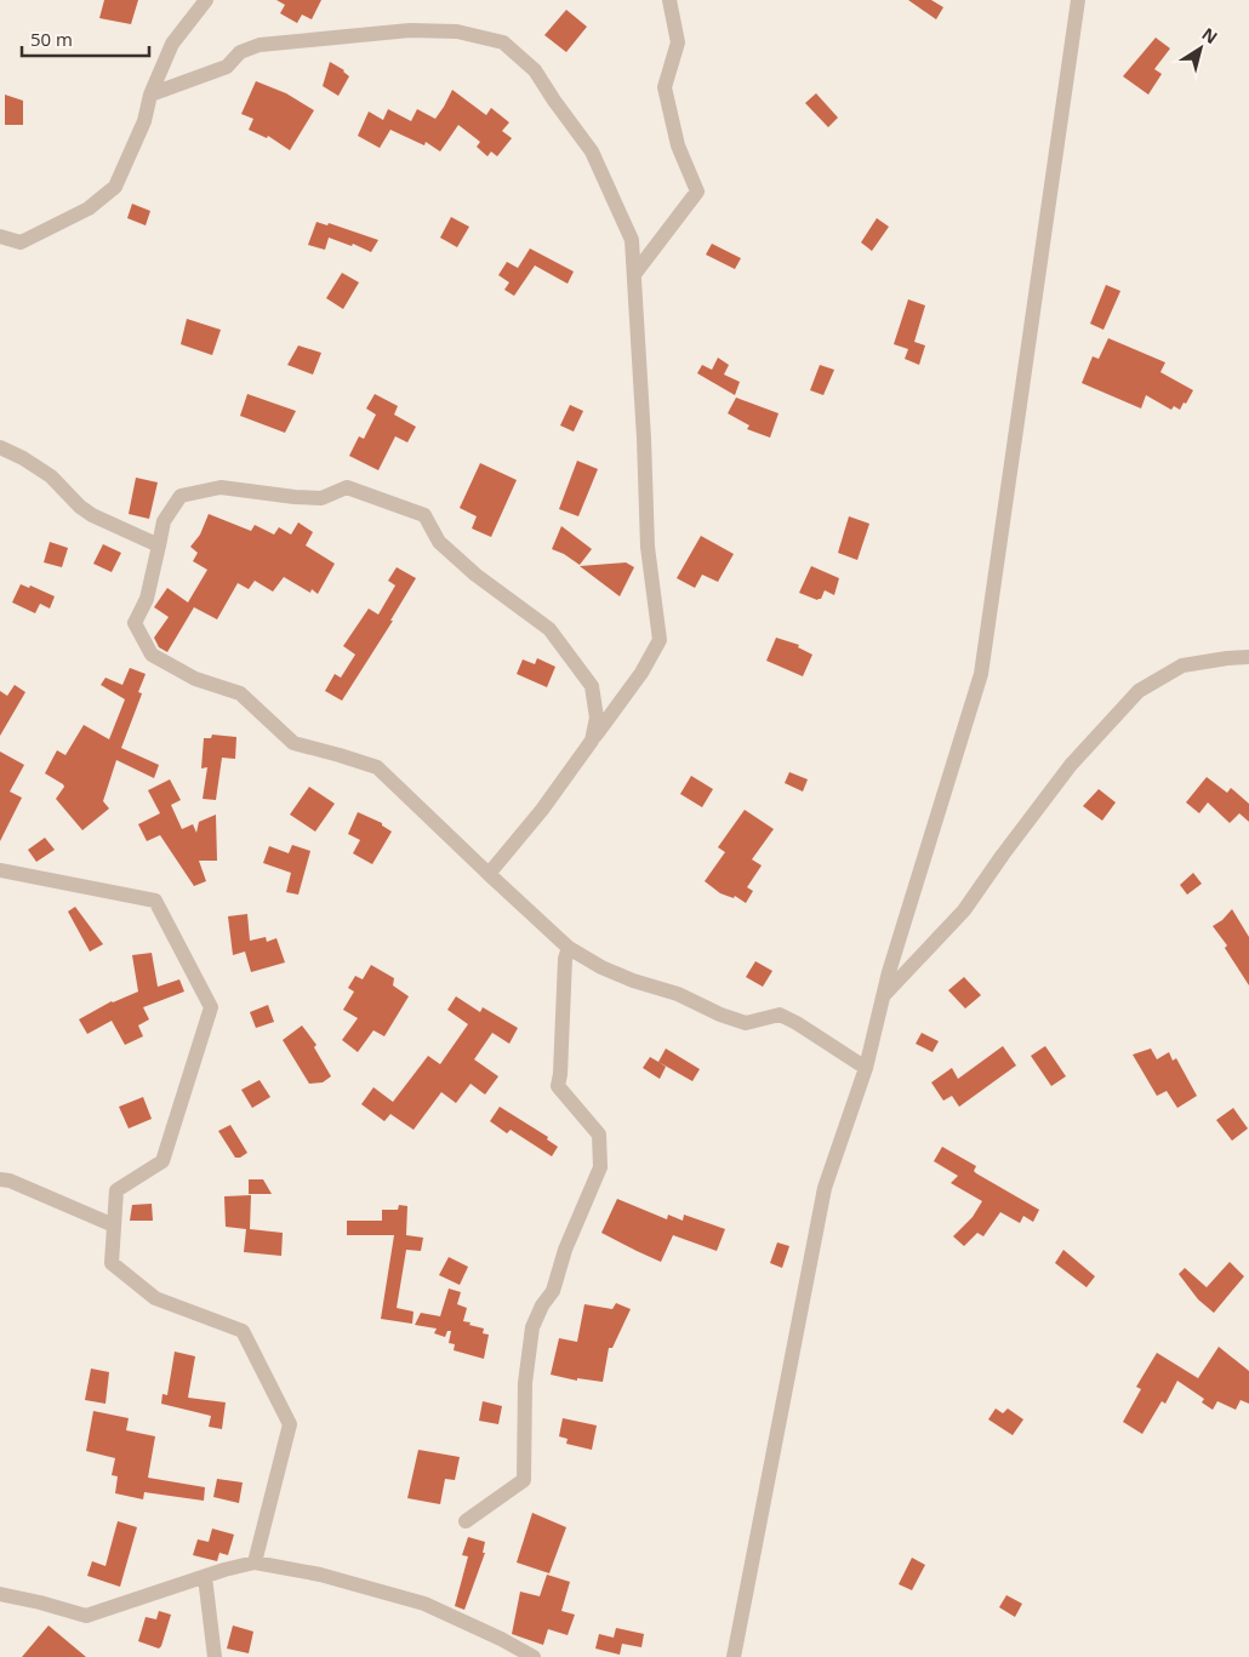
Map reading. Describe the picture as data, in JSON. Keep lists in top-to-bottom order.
{
  "scale_bar": "50 m",
  "north": "top right"
}
